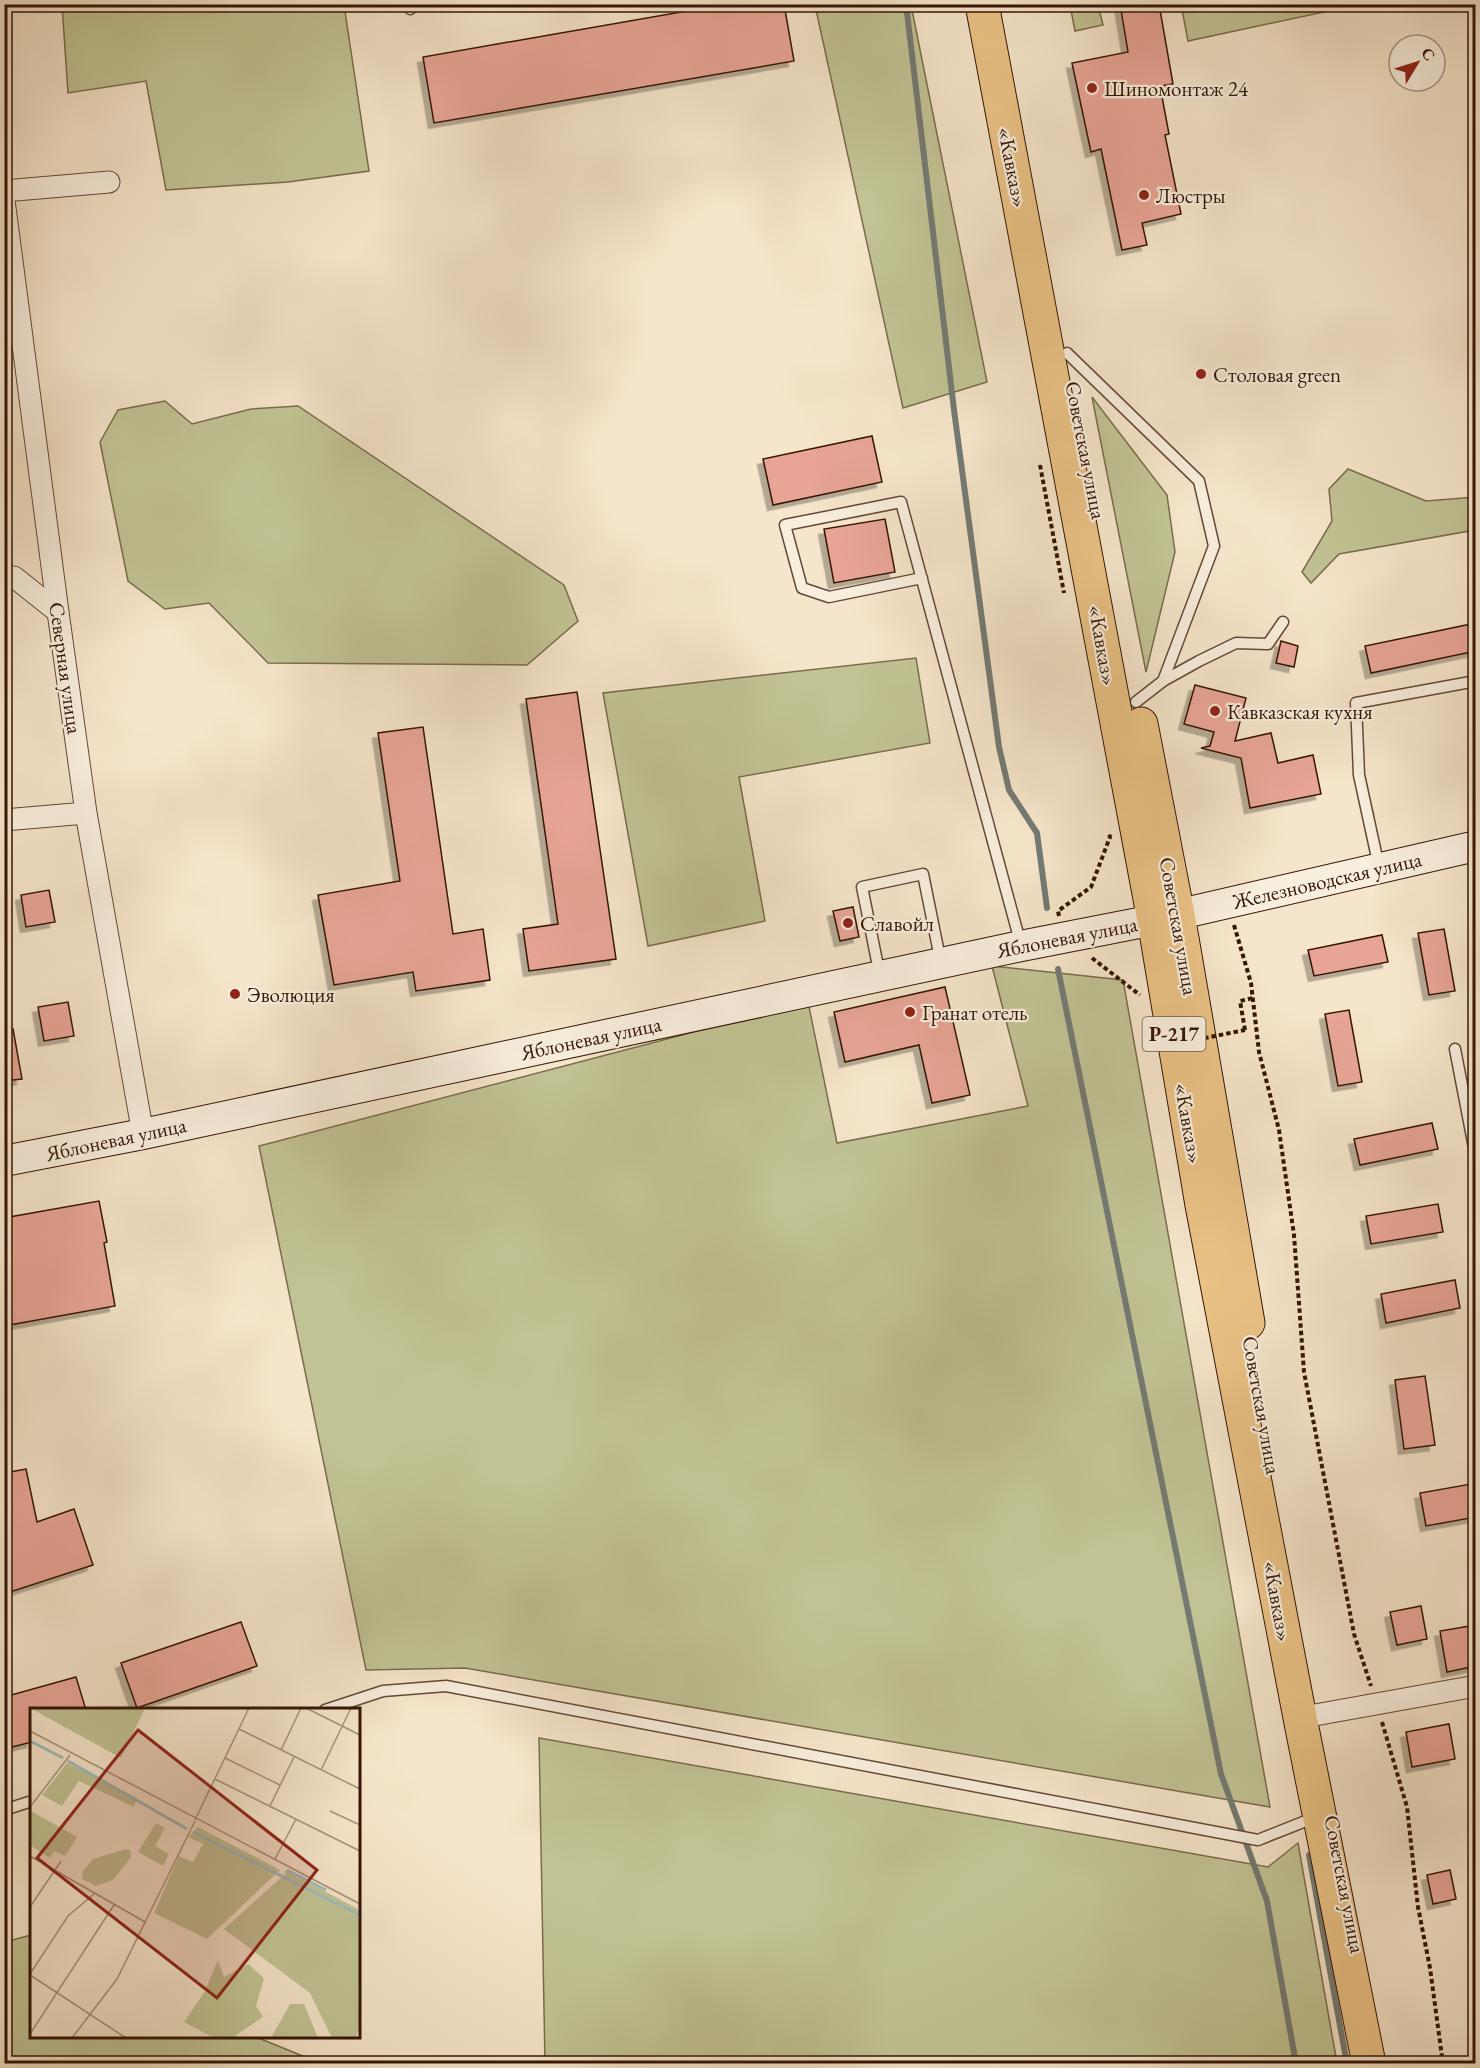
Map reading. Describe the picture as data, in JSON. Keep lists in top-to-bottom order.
{
  "streets": {
    "highway": ["«Кавказ»", "Советская улица", "Р-217"],
    "street": ["Северная улица", "Железноводская улица", "Яблоневая улица"]
  },
  "crossings": [
    ["«Кавказ»", "Советская улица"],
    ["«Кавказ»", "Железноводская улица"],
    ["«Кавказ»", "Яблоневая улица"],
    ["Советская улица", "Железноводская улица"],
    ["Советская улица", "Яблоневая улица"],
    ["Северная улица", "Яблоневая улица"],
    ["Железноводская улица", "Яблоневая улица"]
  ],
  "places": [
    "Шиномонтаж 24",
    "Люстры",
    "Столовая green",
    "Кавказская кухня",
    "Славойл",
    "Эволюция",
    "Гранат отель"
  ],
  "north": "top right"
}
